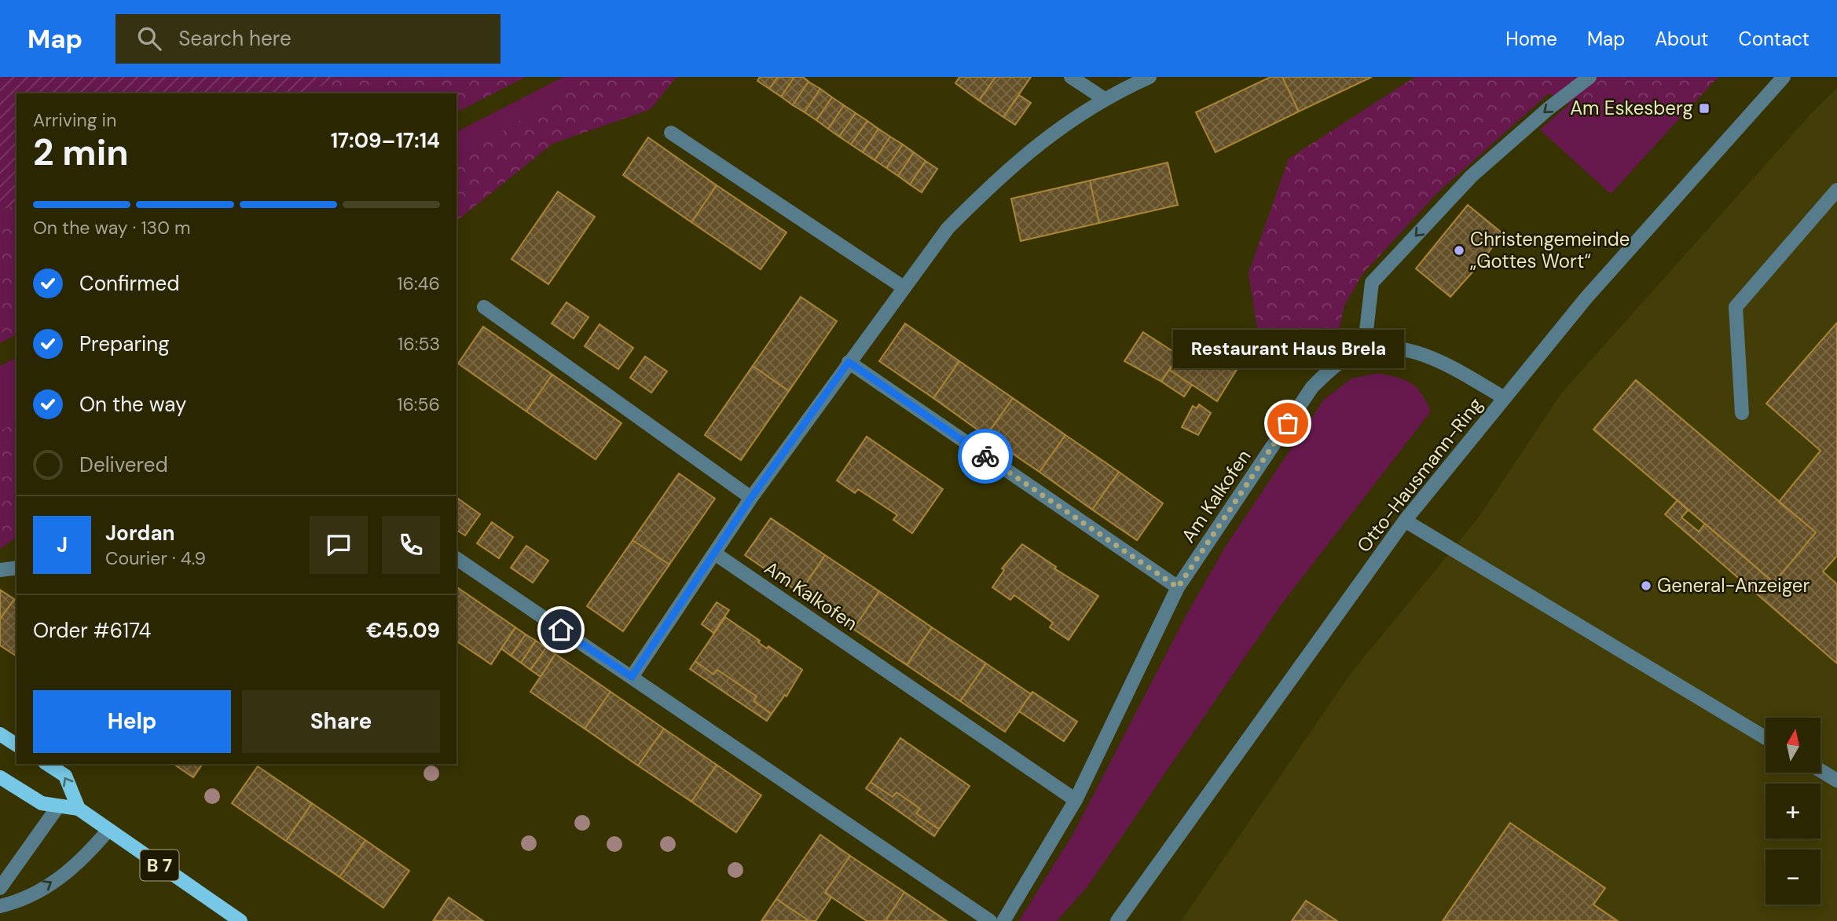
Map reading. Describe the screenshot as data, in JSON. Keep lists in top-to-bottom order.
{
  "streets": {
    "main road": ["B 7"],
    "street": ["Otto-Hausmann-Ring", "Am Kalkofen"]
  },
  "crossings": [
    ["Otto-Hausmann-Ring", "Am Kalkofen"]
  ],
  "places": {
    "transit": ["Am Eskesberg"],
    "other": ["Christengemeinde „Gottes Wort“", "Restaurant Haus Brela", "General-Anzeiger"]
  },
  "north": "top",
  "page": {
    "header": "Map",
    "search": "Search here",
    "nav": [
      "Home",
      "Map",
      "About",
      "Contact"
    ],
    "heading": ["2 min", "Arriving in", "17:09–17:14"],
    "panel": [
      "Jordan",
      "Courier · 4.9",
      "Order #6174",
      "€45.09"
    ],
    "bar": "On the way · 130 m",
    "list": [
      ["Confirmed", "16:46"],
      ["Preparing", "16:53"],
      ["On the way", "16:56"],
      "Delivered"
    ],
    "bubble": "Restaurant Haus Brela",
    "round": "J",
    "buttons": ["Help", "Share"],
    "map_buttons": ["+", "−"]
  }
}
